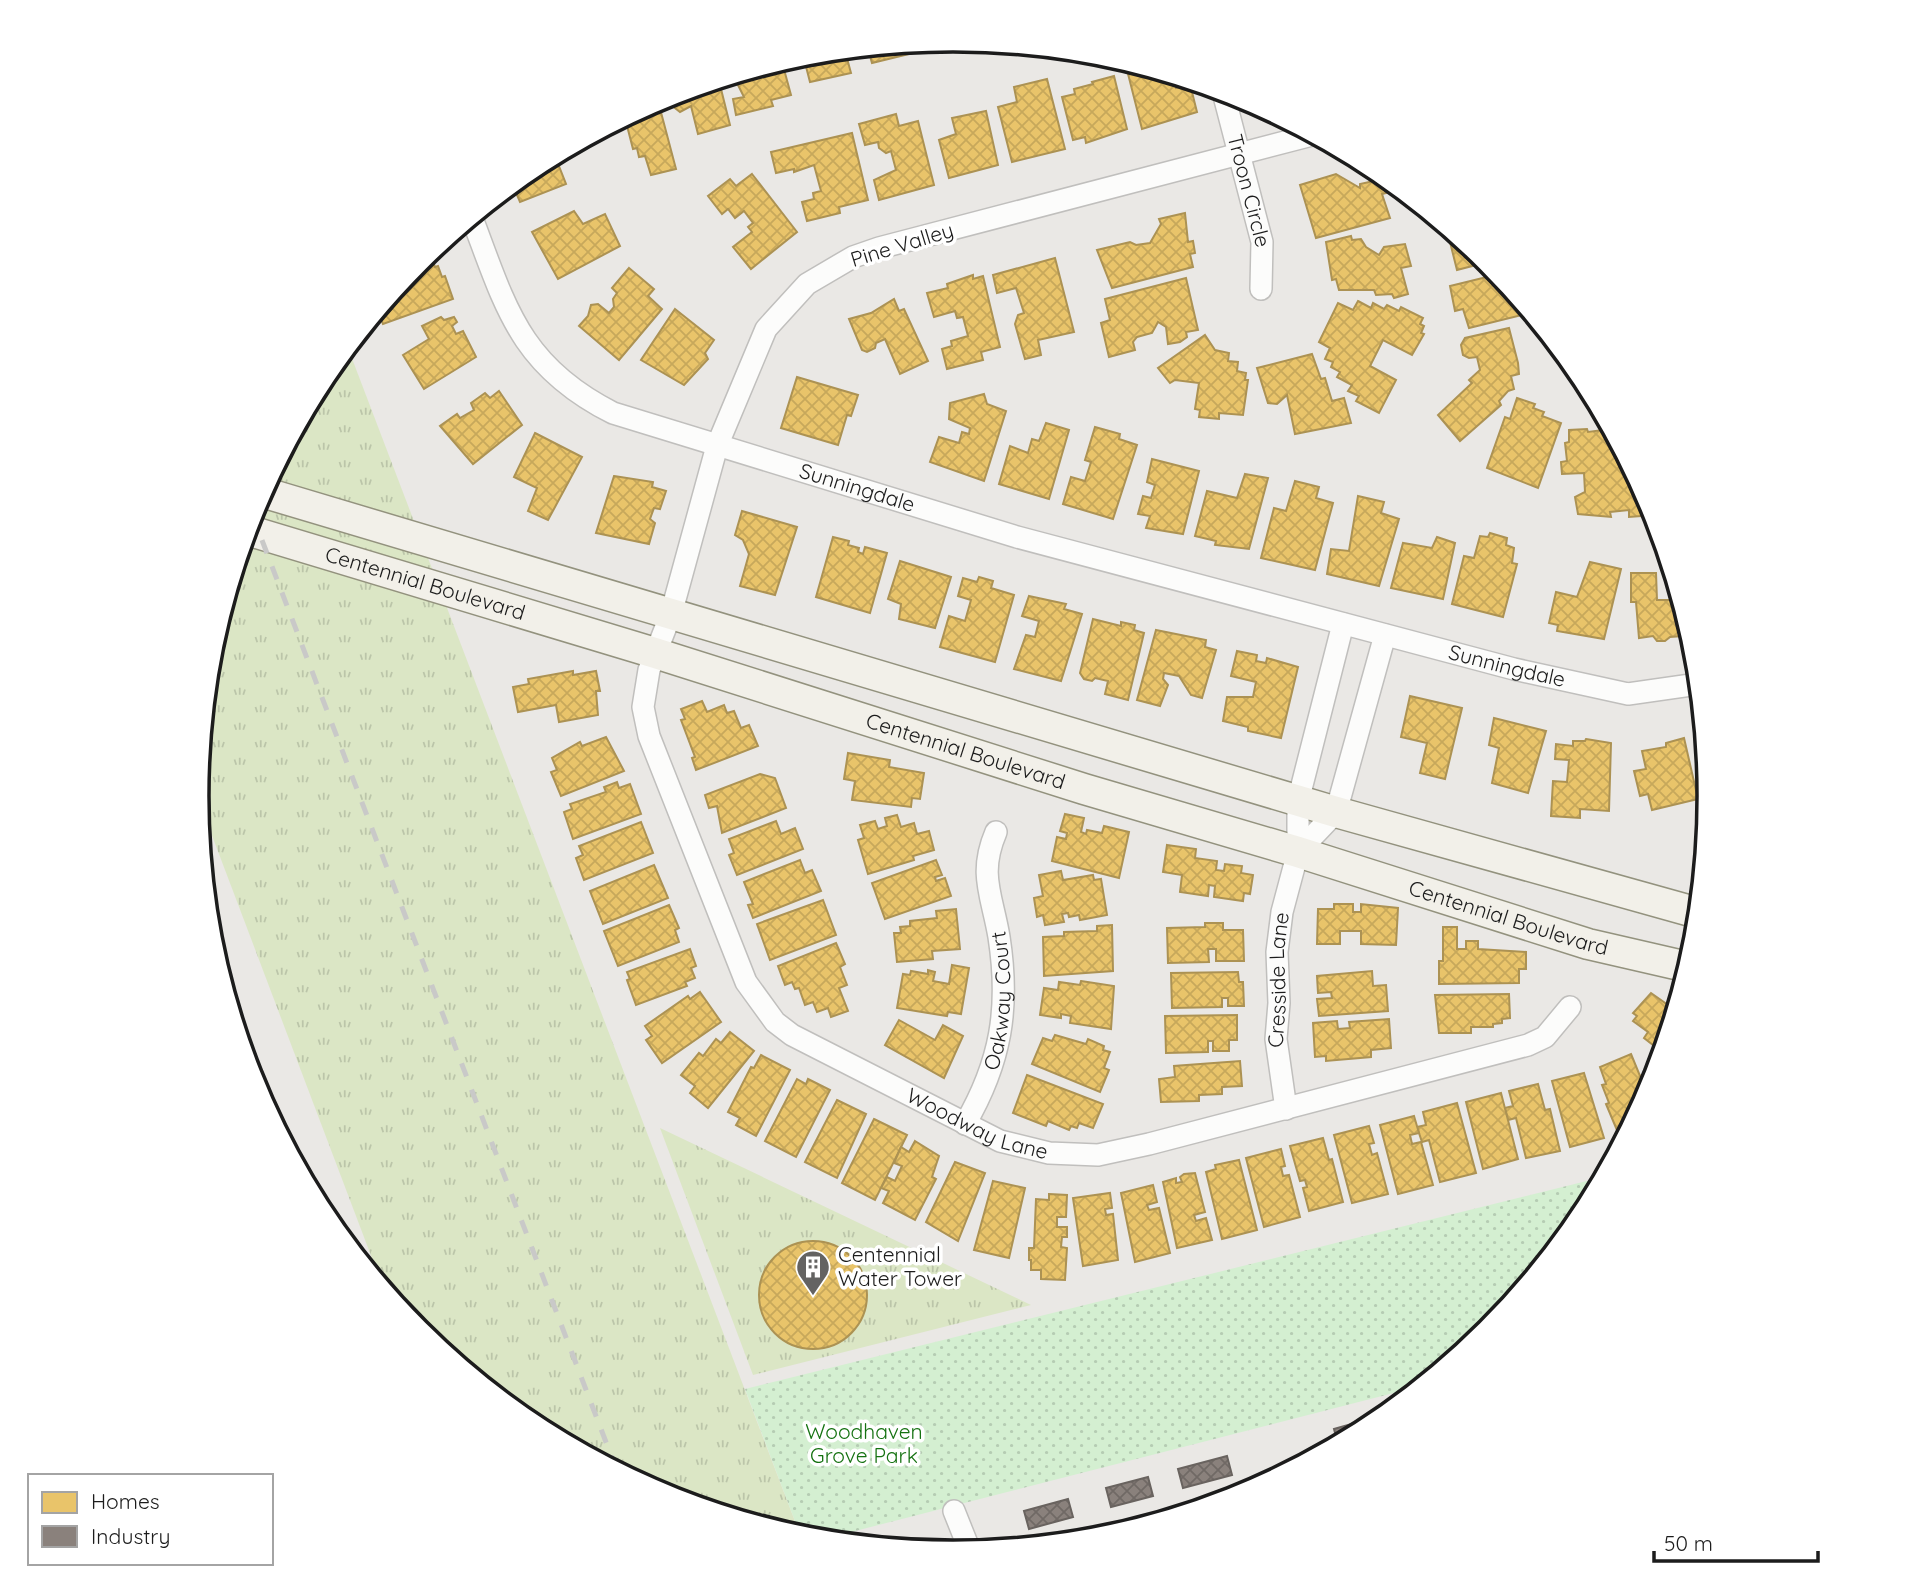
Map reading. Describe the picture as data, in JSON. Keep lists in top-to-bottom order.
{
  "streets": {
    "main road": ["Centennial Boulevard"],
    "street": [
      "Troon Circle",
      "Pine Valley",
      "Sunningdale",
      "Cresside Lane",
      "Oakway Court",
      "Woodway Lane"
    ]
  },
  "crossings": [
    ["Troon Circle", "Pine Valley"],
    ["Pine Valley", "Sunningdale"],
    ["Pine Valley", "Centennial Boulevard"],
    ["Pine Valley", "Woodway Lane"],
    ["Centennial Boulevard", "Cresside Lane"],
    ["Centennial Boulevard", "Woodway Lane"],
    ["Cresside Lane", "Woodway Lane"],
    ["Oakway Court", "Woodway Lane"]
  ],
  "parks": ["Woodhaven Grove Park"],
  "places": {
    "building": ["Centennial Water Tower"]
  },
  "legend": ["Homes", "Industry"],
  "scale_bar": "50 m"
}
